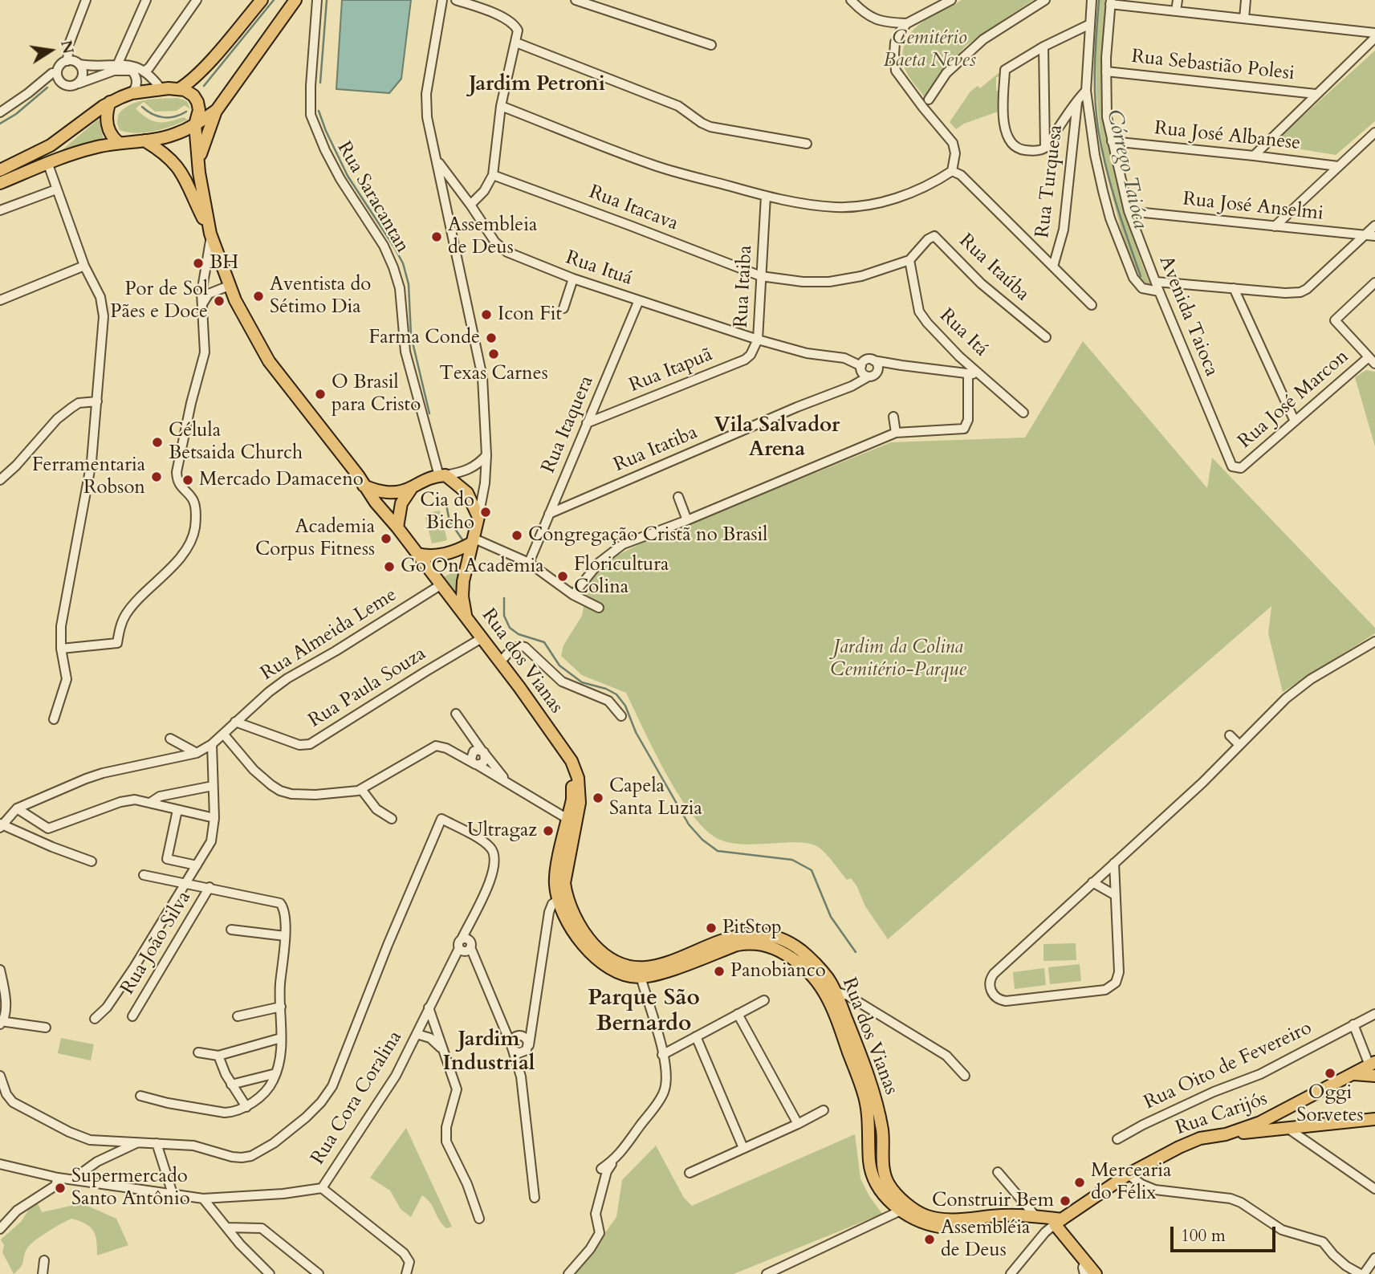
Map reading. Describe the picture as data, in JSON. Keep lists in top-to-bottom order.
{
  "streets": {
    "main road": ["Rua dos Vianas", "Rua Carijós"],
    "street": [
      "Rua Sebastião Polesi",
      "Rua José Albanese",
      "Rua Turquesa",
      "Rua Saracantan",
      "Rua José Anselmi",
      "Rua Itacava",
      "Rua Itaúba",
      "Rua Ituá",
      "Rua Itaiba",
      "Avenida Taioca",
      "Rua Itá",
      "Rua Itapuã",
      "Rua José Marcon",
      "Rua Itaquera",
      "Rua Itatiba",
      "Rua Almeida Leme",
      "Rua Paula Souza",
      "Rua João Silva",
      "Rua Oito de Fevereiro",
      "Rua Cora Coralina"
    ]
  },
  "crossings": [
    ["Rua Sebastião Polesi", "Avenida Taioca"],
    ["Rua José Albanese", "Avenida Taioca"],
    ["Rua Saracantan", "Rua dos Vianas"],
    ["Rua José Anselmi", "Avenida Taioca"],
    ["Rua Itacava", "Rua Itaúba"],
    ["Rua Itacava", "Rua Itaiba"],
    ["Rua Itaúba", "Rua Itaiba"],
    ["Rua Itaúba", "Rua Itá"],
    ["Rua Ituá", "Rua Itaiba"],
    ["Rua Ituá", "Rua Itapuã"],
    ["Rua Ituá", "Rua Itaquera"],
    ["Rua Ituá", "Rua dos Vianas"],
    ["Rua Itaiba", "Rua Itapuã"],
    ["Avenida Taioca", "Rua José Marcon"],
    ["Rua Itapuã", "Rua Itaquera"],
    ["Rua Itaquera", "Rua Itatiba"],
    ["Rua Almeida Leme", "Rua Paula Souza"],
    ["Rua dos Vianas", "Rua Paula Souza"],
    ["Rua dos Vianas", "Rua Carijós"]
  ],
  "districts": [
    "Jardim Petroni",
    "Vila Salvador Arena",
    "Parque São Bernardo",
    "Jardim Industrial"
  ],
  "water": ["Córrego Taióca"],
  "parks": ["Cemitério Baeta Neves", "Jardim da Colina Cemitério-Parque"],
  "places": [
    "Assembleia de Deus",
    "BH",
    "Aventista do Sétimo Dia",
    "Por de Sol Pães e Doce",
    "Icon Fit",
    "Farma Conde",
    "Texas Carnes",
    "O Brasil para Cristo",
    "Célula Betsaida Church",
    "Ferramentaria Robson",
    "Mercado Damaceno",
    "Cia do Bicho",
    "Congregação Cristã no Brasil",
    "Academia Corpus Fitness",
    "Go On Academia",
    "Floricultura Colina",
    "Capela Santa Luzia",
    "Ultragaz",
    "PitStop",
    "Panobianco",
    "Oggi Sorvetes",
    "Mercearia do Félix",
    "Supermercado Santo Antônio",
    "Construir Bem",
    "Assembléia de Deus"
  ],
  "scale_bar": "100 m",
  "north": "right"
}
